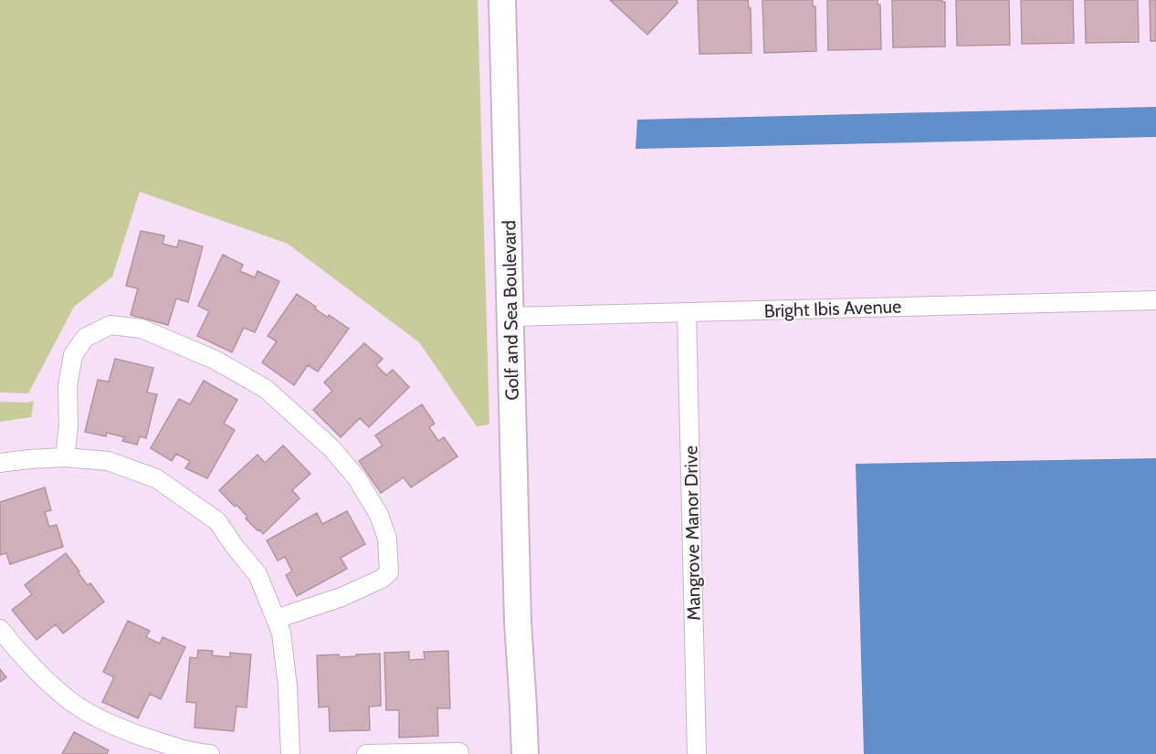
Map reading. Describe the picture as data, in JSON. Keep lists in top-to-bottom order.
{
  "streets": {
    "street": ["Bright Ibis Avenue", "Golf and Sea Boulevard", "Mangrove Manor Drive"]
  },
  "crossings": [
    ["Bright Ibis Avenue", "Golf and Sea Boulevard"],
    ["Bright Ibis Avenue", "Mangrove Manor Drive"]
  ]
}
